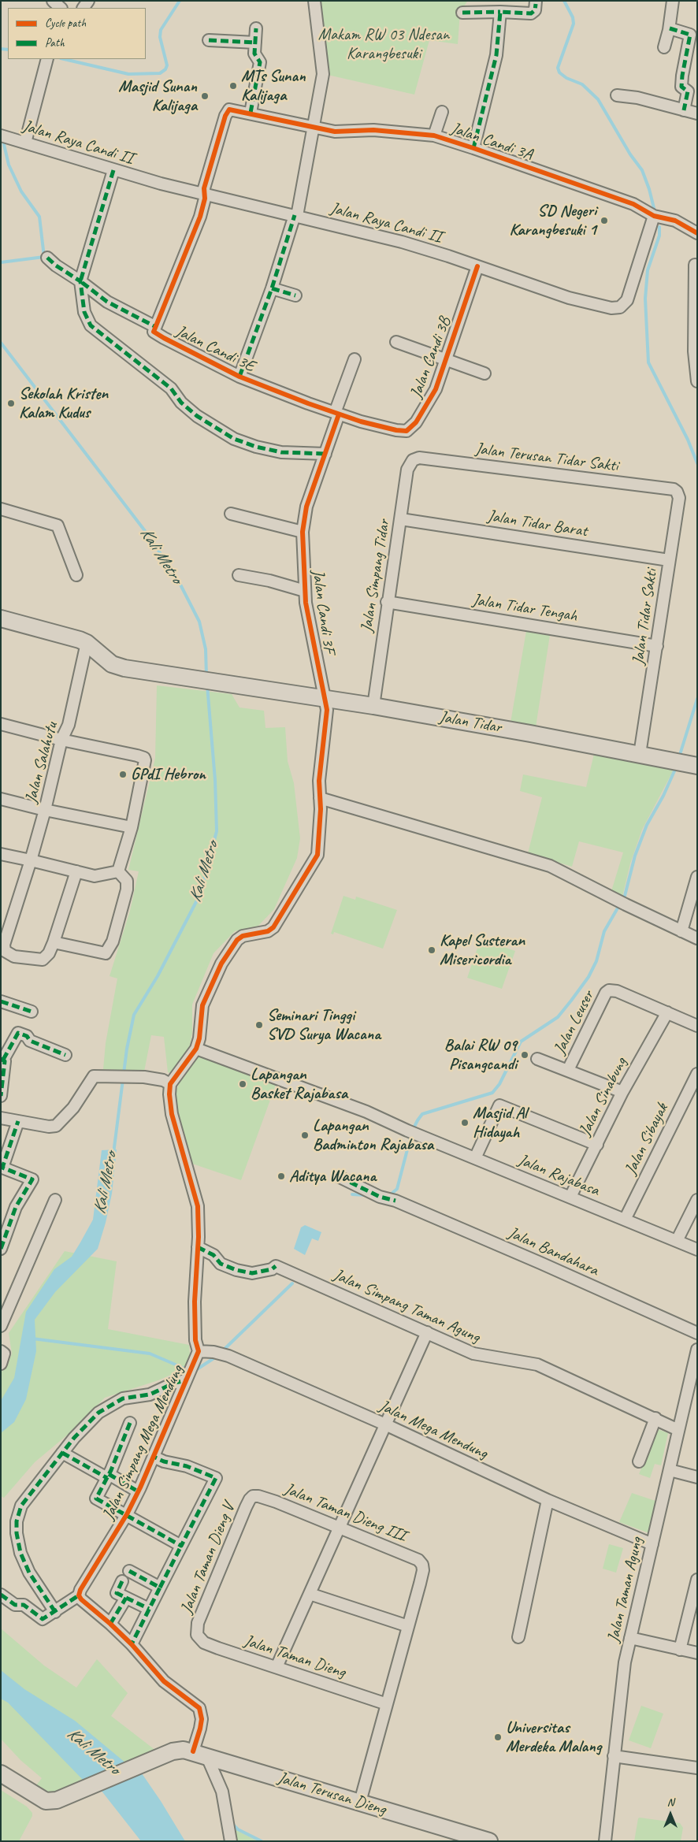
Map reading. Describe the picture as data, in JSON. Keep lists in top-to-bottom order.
{
  "streets": {
    "main road": ["Jalan Tidar", "Jalan Terusan Dieng"],
    "street": [
      "Jalan Candi 3A",
      "Jalan Raya Candi II",
      "Jalan Candi 3E",
      "Jalan Candi 3B",
      "Jalan Terusan Tidar Sakti",
      "Jalan Tidar Barat",
      "Jalan Simpang Tidar",
      "Jalan Tidar Tengah",
      "Jalan Candi 3F",
      "Jalan Tidar Sakti",
      "Jalan Salahutu",
      "Jalan Leuser",
      "Jalan Sinabung",
      "Jalan Sibayak",
      "Jalan Rajabasa",
      "Jalan Bandahara",
      "Jalan Simpang Taman Agung",
      "Jalan Mega Mendung",
      "Jalan Simpang Mega Mendung",
      "Jalan Taman Dieng III",
      "Jalan Taman Dieng V",
      "Jalan Taman Agung",
      "Jalan Taman Dieng"
    ]
  },
  "crossings": [
    ["Jalan Candi 3A", "Jalan Raya Candi II"],
    ["Jalan Candi 3A", "Jalan Candi 3E"],
    ["Jalan Raya Candi II", "Jalan Candi 3E"],
    ["Jalan Raya Candi II", "Jalan Candi 3B"],
    ["Jalan Candi 3E", "Jalan Candi 3B"],
    ["Jalan Candi 3E", "Jalan Candi 3F"],
    ["Jalan Candi 3B", "Jalan Candi 3F"],
    ["Jalan Terusan Tidar Sakti", "Jalan Simpang Tidar"],
    ["Jalan Terusan Tidar Sakti", "Jalan Tidar Sakti"],
    ["Jalan Tidar Barat", "Jalan Simpang Tidar"],
    ["Jalan Tidar Barat", "Jalan Tidar Sakti"],
    ["Jalan Simpang Tidar", "Jalan Tidar Tengah"],
    ["Jalan Simpang Tidar", "Jalan Tidar"],
    ["Jalan Tidar Tengah", "Jalan Tidar Sakti"],
    ["Jalan Candi 3F", "Jalan Tidar"],
    ["Jalan Candi 3F", "Jalan Rajabasa"],
    ["Jalan Tidar Sakti", "Jalan Tidar"],
    ["Jalan Tidar", "Jalan Salahutu"],
    ["Jalan Leuser", "Jalan Sinabung"],
    ["Jalan Sinabung", "Jalan Rajabasa"],
    ["Jalan Sibayak", "Jalan Rajabasa"],
    ["Jalan Simpang Taman Agung", "Jalan Simpang Mega Mendung"],
    ["Jalan Simpang Taman Agung", "Jalan Taman Agung"],
    ["Jalan Mega Mendung", "Jalan Simpang Mega Mendung"],
    ["Jalan Mega Mendung", "Jalan Taman Agung"],
    ["Jalan Taman Dieng III", "Jalan Taman Dieng V"],
    ["Jalan Taman Dieng V", "Jalan Taman Dieng"]
  ],
  "water": ["Kali Metro"],
  "parks": ["Makam RW 03 Ndesan Karangbesuki"],
  "places": [
    "MTs Sunan Kalijaga",
    "Masjid Sunan Kalijaga",
    "SD Negeri Karangbesuki 1",
    "Sekolah Kristen Kalam Kudus",
    "GPdI Hebron",
    "Kapel Susteran Misericordia",
    "Seminari Tinggi SVD Surya Wacana",
    "Balai RW 09 Pisangcandi",
    "Lapangan Basket Rajabasa",
    "Masjid Al Hidayah",
    "Lapangan Badminton Rajabasa",
    "Aditya Wacana",
    "Universitas Merdeka Malang"
  ],
  "legend": ["Cycle path", "Path"],
  "north": "top"
}
